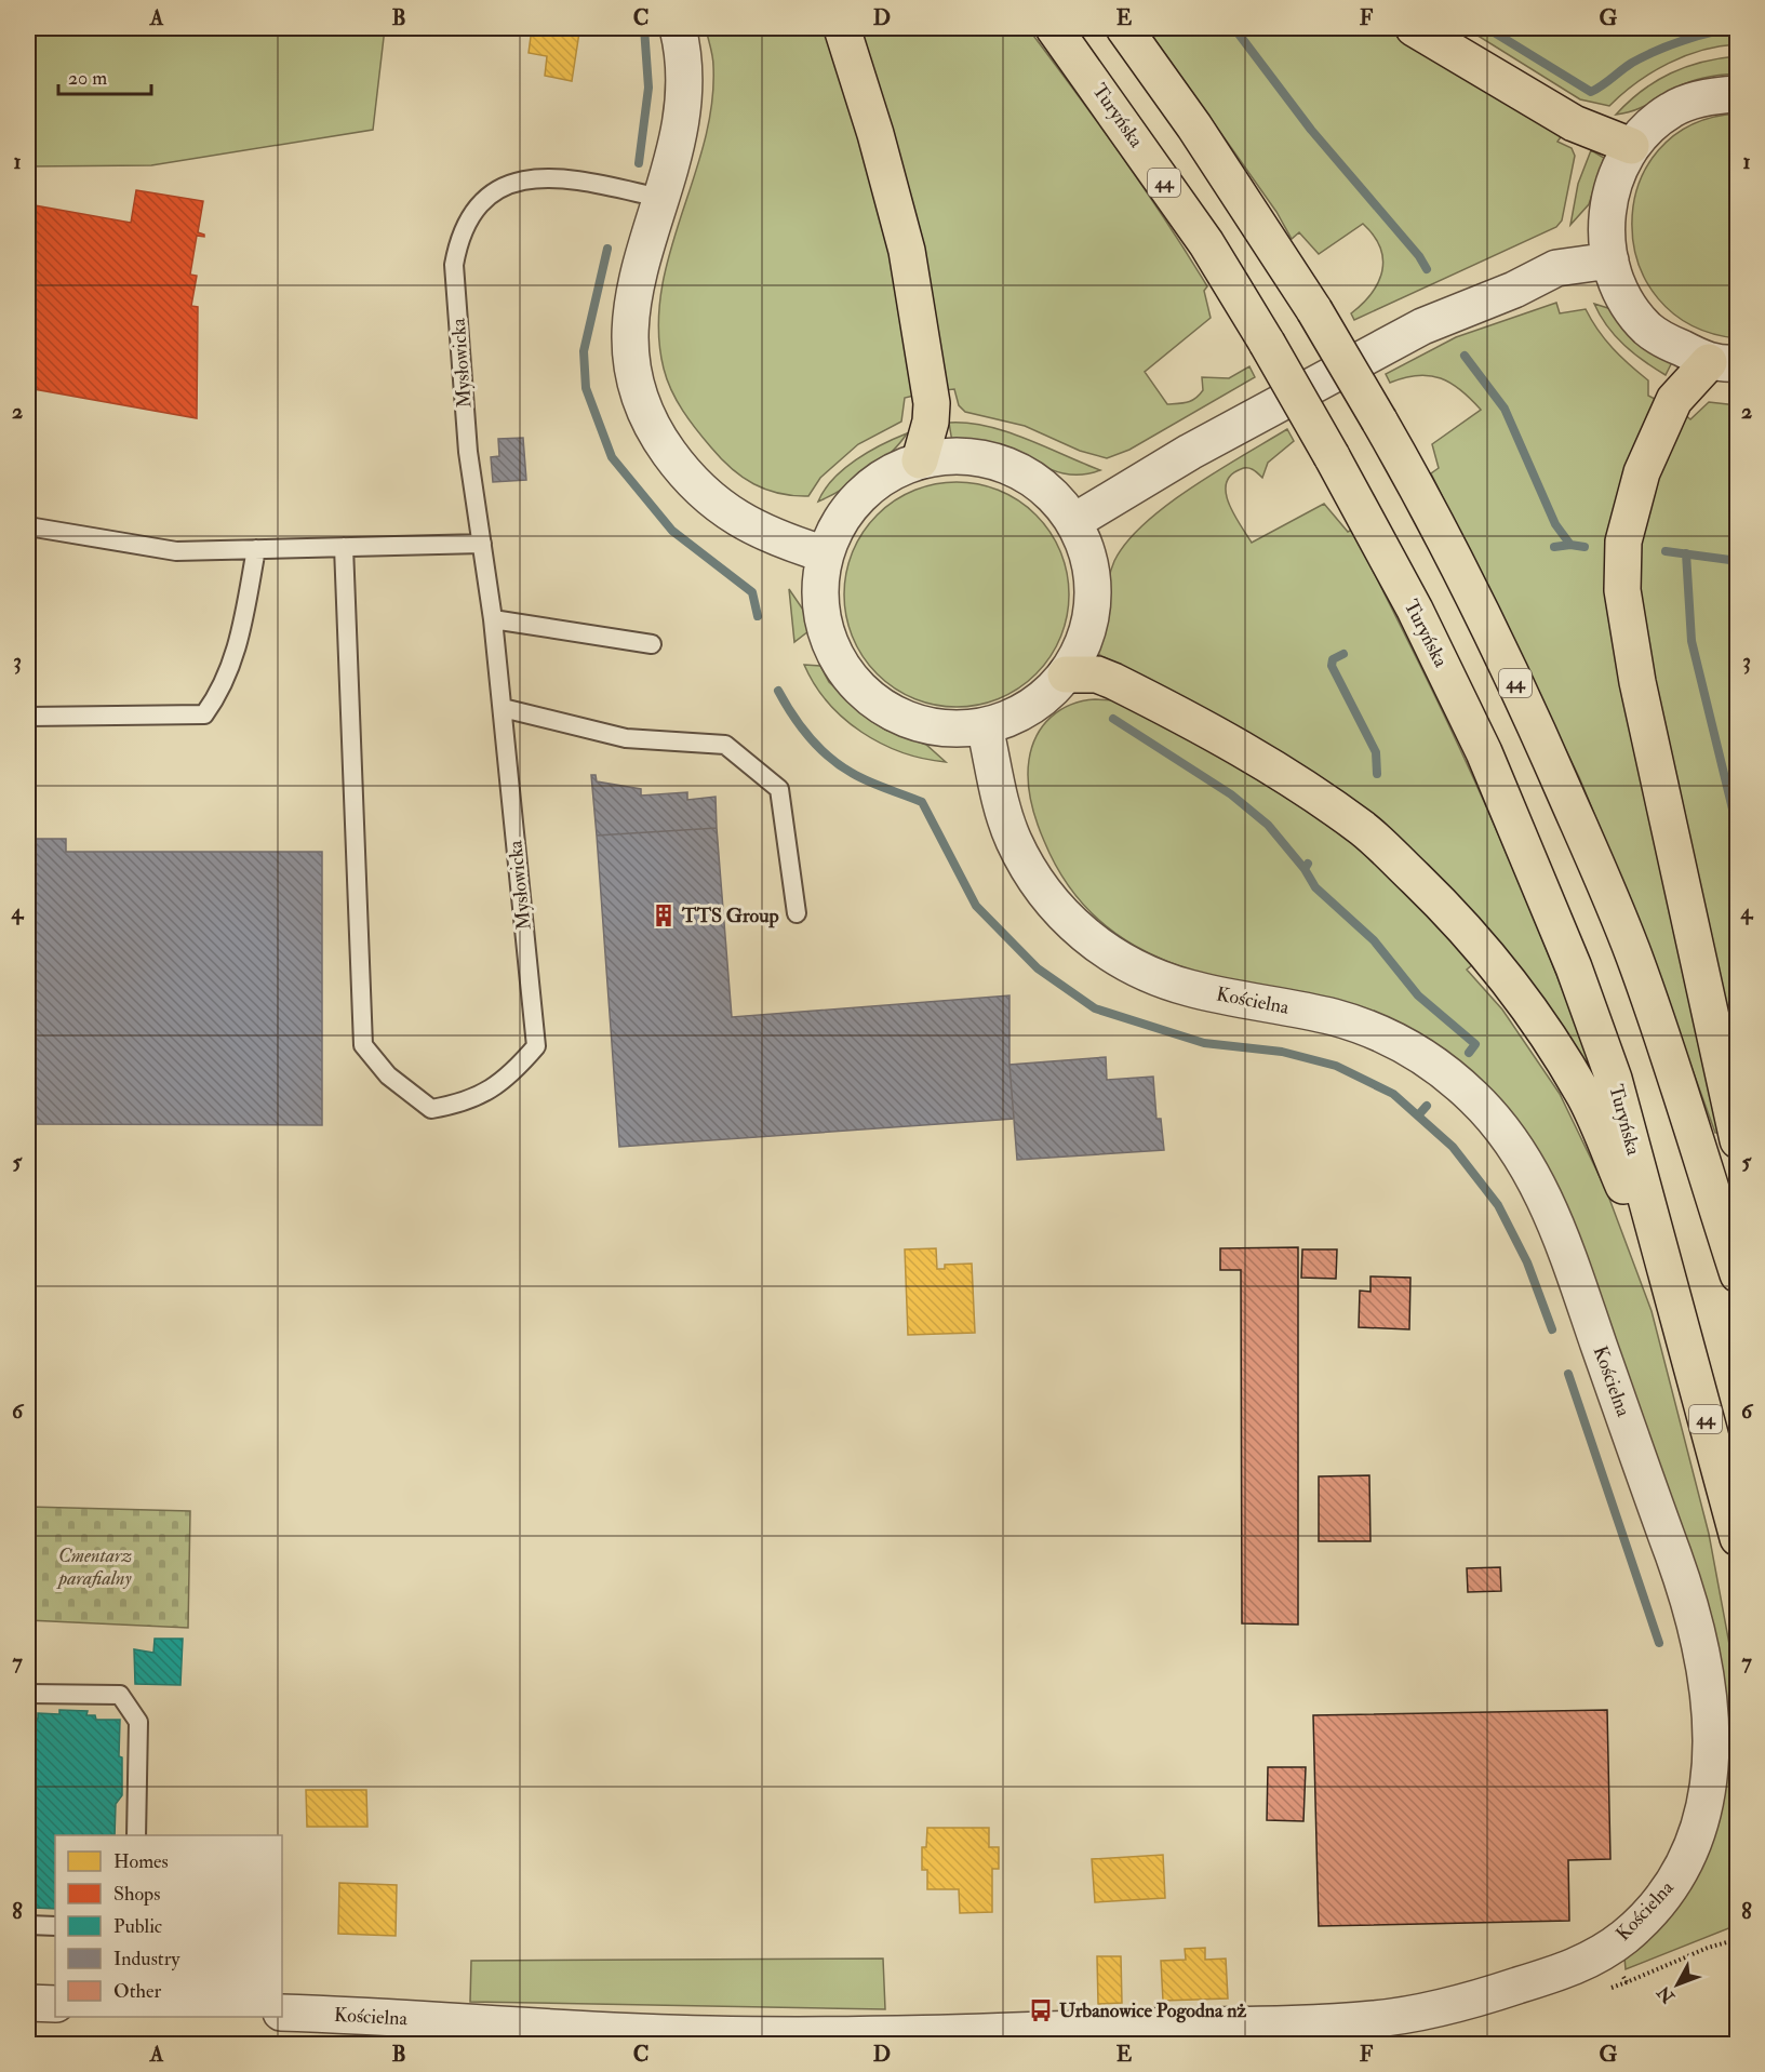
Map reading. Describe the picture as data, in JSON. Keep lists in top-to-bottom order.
{
  "streets": {
    "highway": ["Turyńska", "44"],
    "street": ["Kościelna"],
    "lane": ["Mysłowicka"]
  },
  "crossings": [
    ["Turyńska", "44"]
  ],
  "parks": ["Cmentarz parafialny"],
  "places": {
    "building": ["TTS Group"],
    "bus stop": ["Urbanowice Pogodna nż"]
  },
  "legend": [
    "Homes",
    "Shops",
    "Public",
    "Industry",
    "Other"
  ],
  "scale_bar": "20 m",
  "north": "bottom left",
  "grid": {
    "columns": [
      "A",
      "B",
      "C",
      "D",
      "E",
      "F",
      "G"
    ],
    "rows": [
      "1",
      "2",
      "3",
      "4",
      "5",
      "6",
      "7",
      "8"
    ]
  }
}
